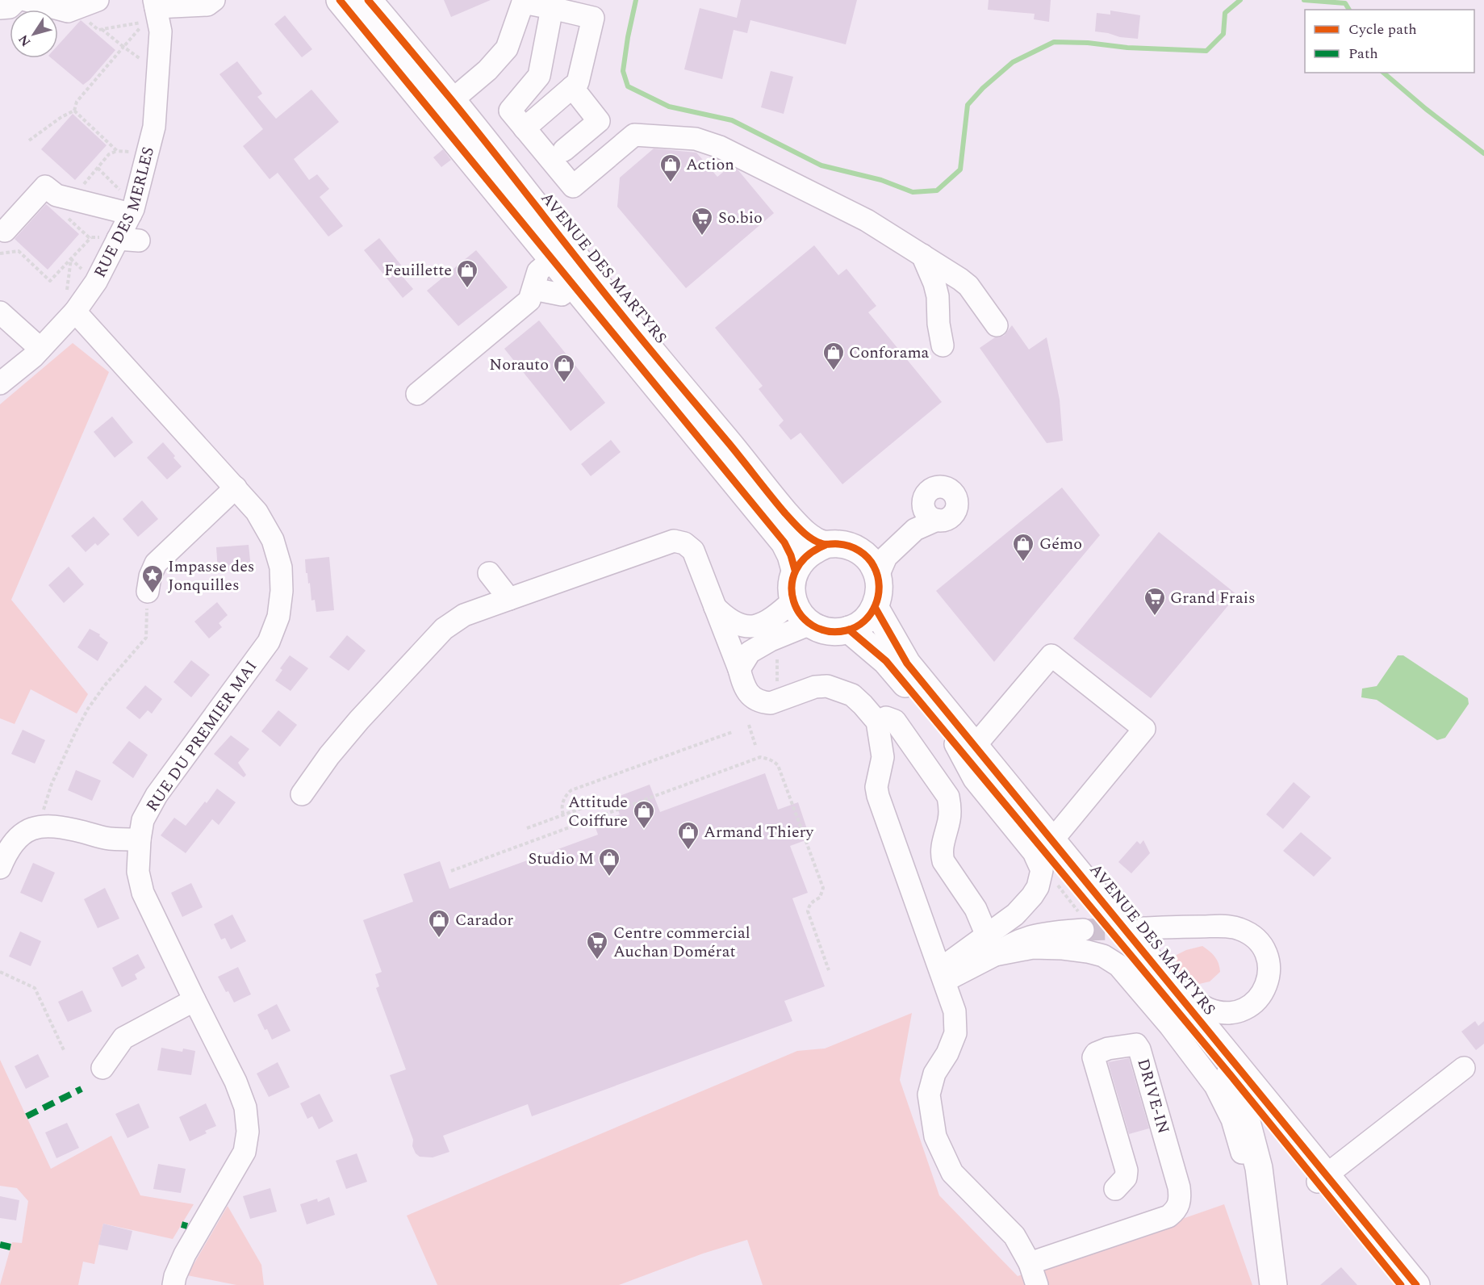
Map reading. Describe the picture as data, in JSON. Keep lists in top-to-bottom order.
{
  "streets": {
    "main road": ["AVENUE DES MARTYRS"],
    "street": ["RUE DES MERLES", "RUE DU PREMIER MAI", "DRIVE-IN"]
  },
  "crossings": [
    ["RUE DES MERLES", "RUE DU PREMIER MAI"]
  ],
  "places": {
    "shop": [
      "Action",
      "Feuillette",
      "Conforama",
      "Norauto",
      "Gémo",
      "Attitude Coiffure",
      "Armand Thiery",
      "Studio M",
      "Carador"
    ],
    "supermarket": ["So.bio", "Grand Frais", "Centre commercial Auchan Domérat"],
    "place": ["Impasse des Jonquilles"]
  },
  "legend": ["Cycle path", "Path"],
  "north": "bottom left"
}
